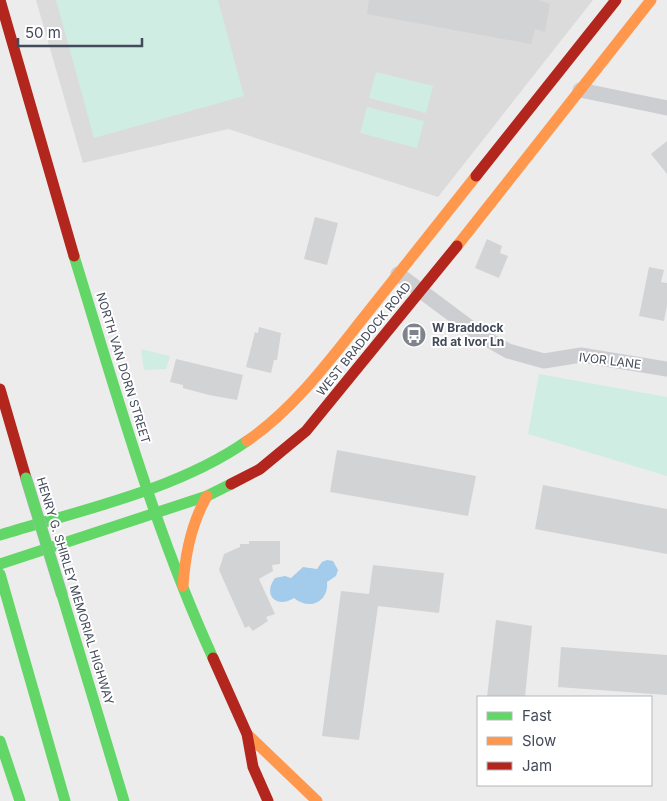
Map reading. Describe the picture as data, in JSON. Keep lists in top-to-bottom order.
{
  "streets": {
    "main road": ["WEST BRADDOCK ROAD", "NORTH VAN DORN STREET", "HENRY G. SHIRLEY MEMORIAL HIGHWAY"],
    "street": ["IVOR LANE"]
  },
  "crossings": [
    ["WEST BRADDOCK ROAD", "IVOR LANE"],
    ["WEST BRADDOCK ROAD", "NORTH VAN DORN STREET"]
  ],
  "places": {
    "bus stop": ["W Braddock Rd at Ivor Ln"]
  },
  "legend": ["Fast", "Slow", "Jam"],
  "scale_bar": "50 m"
}
